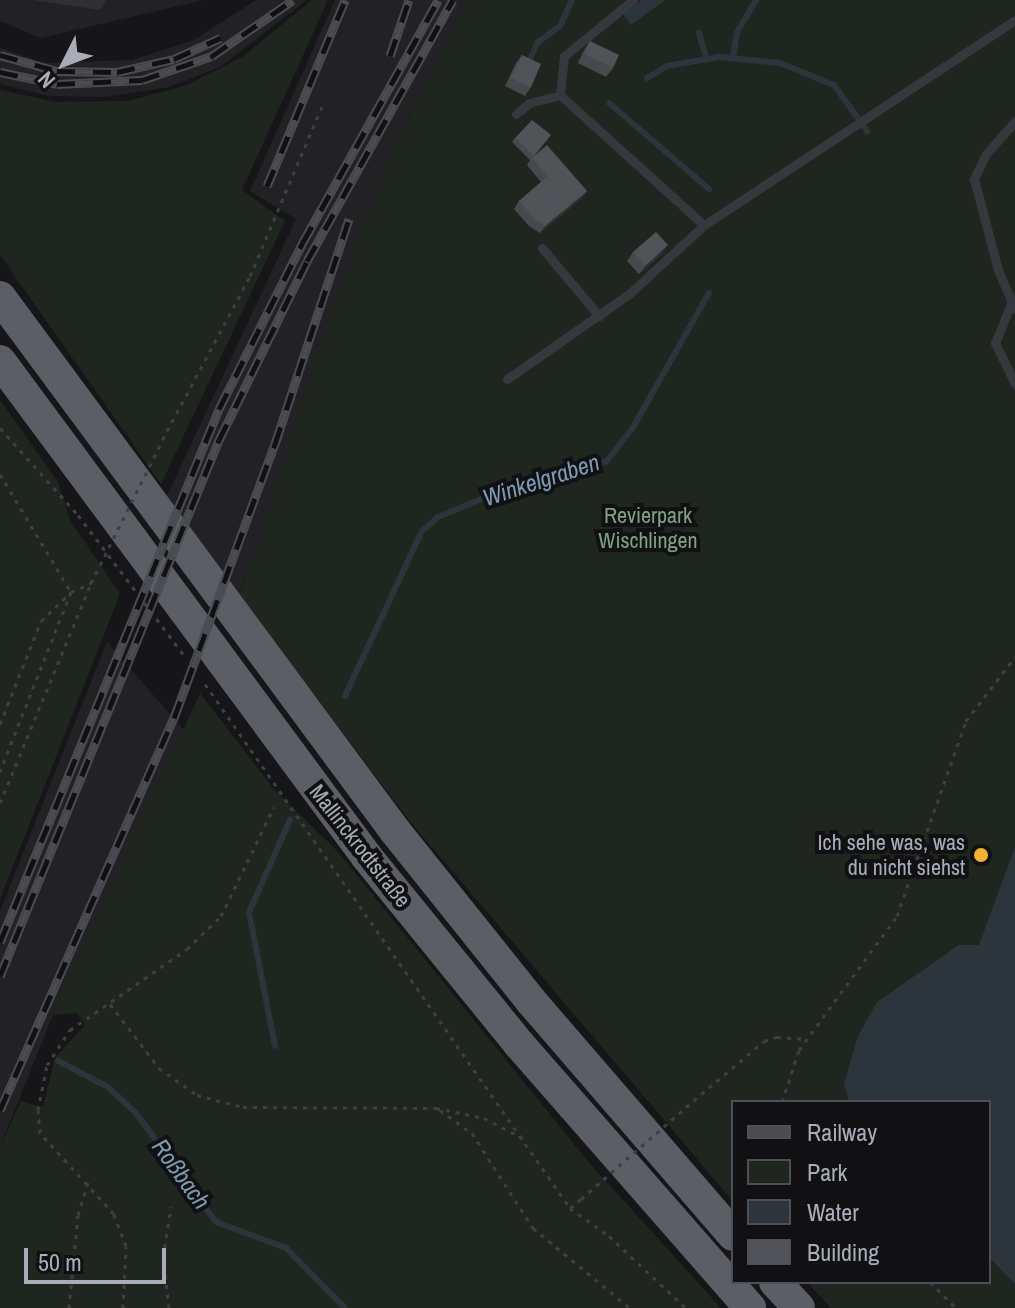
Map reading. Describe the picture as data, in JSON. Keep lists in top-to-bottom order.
{
  "streets": {
    "highway": ["Mallinckrodtstraße"]
  },
  "water": ["Winkelgraben", "Roßbach"],
  "parks": ["Revierpark Wischlingen"],
  "places": ["Ich sehe was, was du nicht siehst"],
  "legend": [
    "Railway",
    "Park",
    "Water",
    "Building"
  ],
  "scale_bar": "50 m",
  "north": "bottom left"
}
